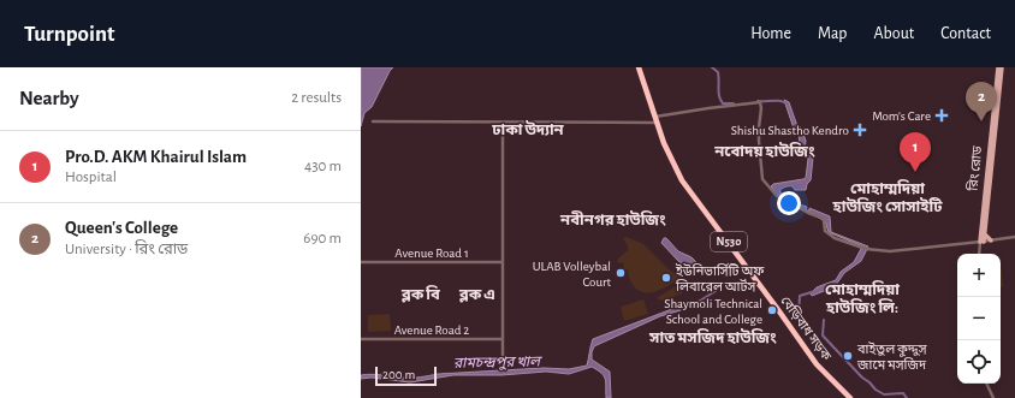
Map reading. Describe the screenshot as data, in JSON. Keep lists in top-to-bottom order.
{
  "streets": {
    "highway": ["N530", "বেড়িবাধ সড়ক"],
    "main road": ["রিং রোড"],
    "street": ["Avenue Road 1", "Avenue Road 2"]
  },
  "districts": [
    "ঢাকা উদ্যান",
    "নবোদয় হাউজিং",
    "মোহাম্মদিয়া হাউজিং সোসাইটি",
    "নবীনগর হাউজিং",
    "মোহাম্মদিয়া হাউজিং লি:",
    "ব্লক বি",
    "ব্লক এ",
    "সাত মসজিদ হাউজিং"
  ],
  "water": ["রামচন্দ্রপুর খাল"],
  "places": {
    "health": ["Mom's Care", "Shishu Shastho Kendro"],
    "other": [
      "ULAB Volleybal Court",
      "ইউনিভার্সিটি অফ লিবারেল আর্টস",
      "Shaymoli Technical School and College",
      "বাইতুল কুদ্দুস জামে মসজিদ"
    ]
  },
  "scale_bar": "200 m",
  "page": {
    "header": "Turnpoint",
    "nav": [
      "Home",
      "Map",
      "About",
      "Contact"
    ],
    "heading": ["Nearby", "2 results"],
    "pins": ["2", "1"],
    "list": [
      {
        "mark": "1",
        "name": "Pro.D. AKM Khairul Islam",
        "note": "Hospital",
        "value": "430 m"
      },
      {
        "mark": "2",
        "name": "Queen's College",
        "note": "University · রিং রোড",
        "value": "690 m"
      }
    ],
    "map_buttons": ["+", "−"],
    "scale": "200 m"
  }
}
